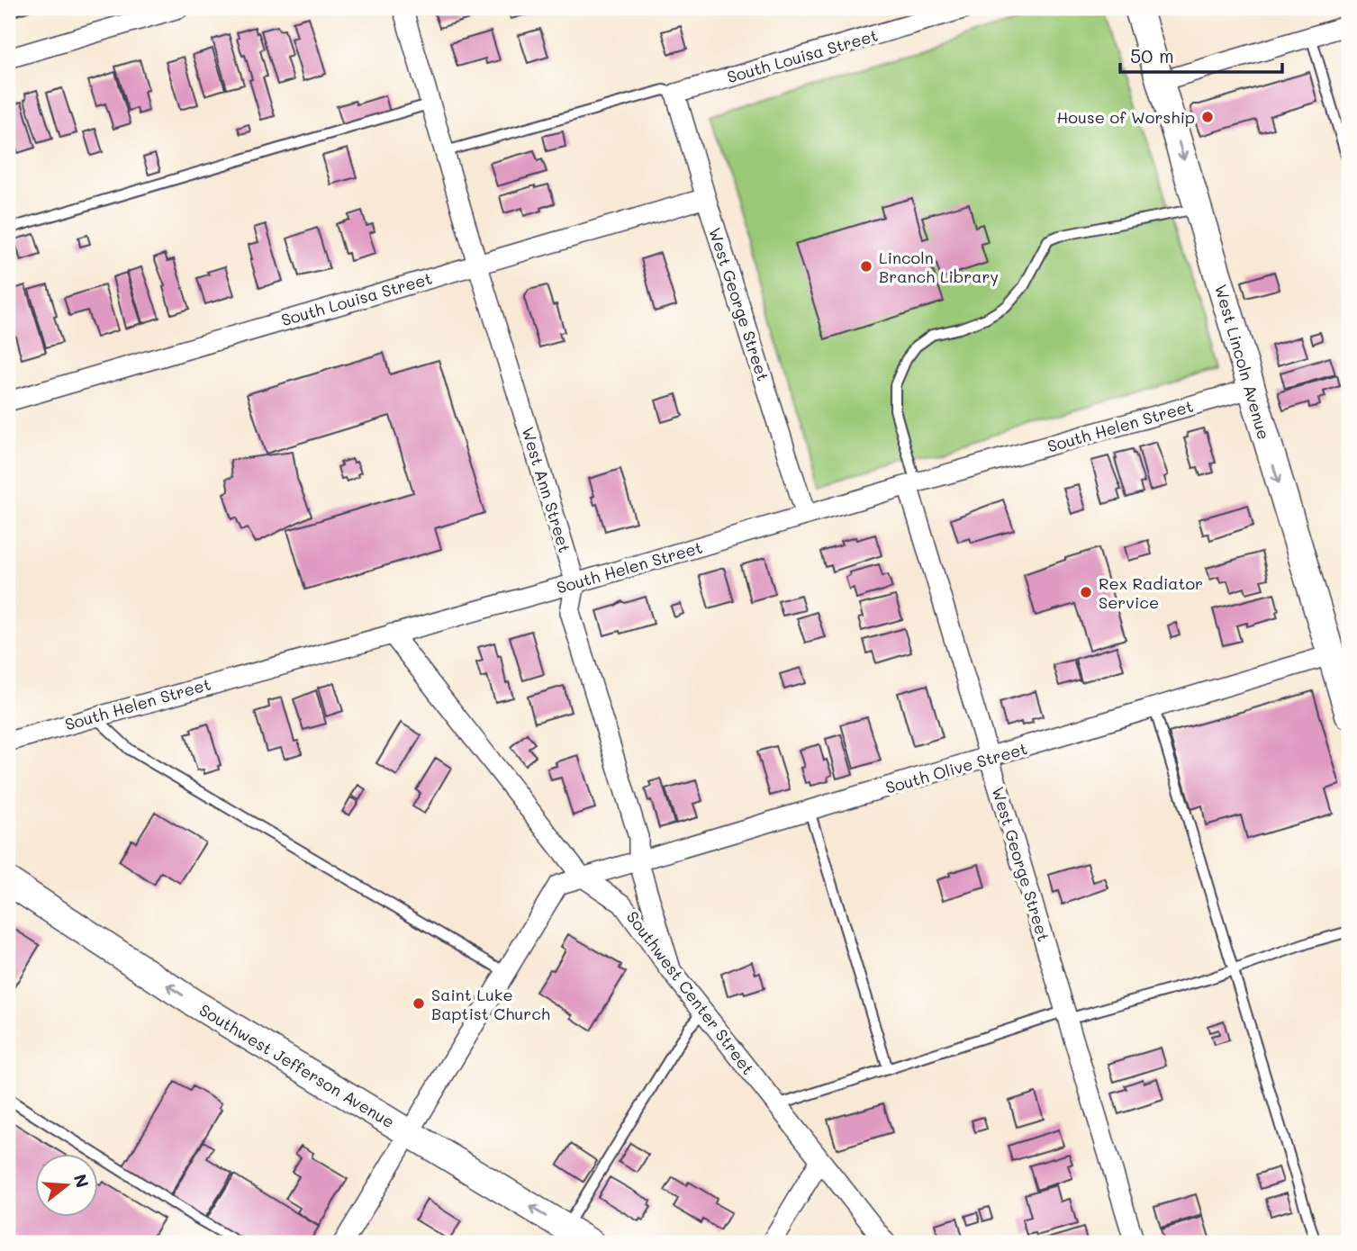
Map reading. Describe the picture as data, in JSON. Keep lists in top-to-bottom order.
{
  "streets": {
    "main road": ["West Lincoln Avenue", "Southwest Jefferson Avenue"],
    "street": [
      "South Louisa Street",
      "West George Street",
      "South Helen Street",
      "West Ann Street",
      "South Olive Street",
      "Southwest Center Street"
    ]
  },
  "crossings": [
    ["South Louisa Street", "West George Street"],
    ["South Louisa Street", "West Ann Street"],
    ["West George Street", "South Helen Street"],
    ["West George Street", "South Olive Street"],
    ["West Lincoln Avenue", "South Helen Street"],
    ["West Lincoln Avenue", "South Olive Street"],
    ["South Helen Street", "West Ann Street"],
    ["South Helen Street", "Southwest Center Street"],
    ["West Ann Street", "South Olive Street"],
    ["West Ann Street", "Southwest Center Street"],
    ["South Olive Street", "Southwest Center Street"],
    ["South Olive Street", "Southwest Jefferson Avenue"]
  ],
  "one_way": ["West Lincoln Avenue", "Southwest Jefferson Avenue"],
  "places": [
    "House of Worship",
    "Lincoln Branch Library",
    "Rex Radiator Service",
    "Saint Luke Baptist Church"
  ],
  "scale_bar": "50 m",
  "north": "right"
}
